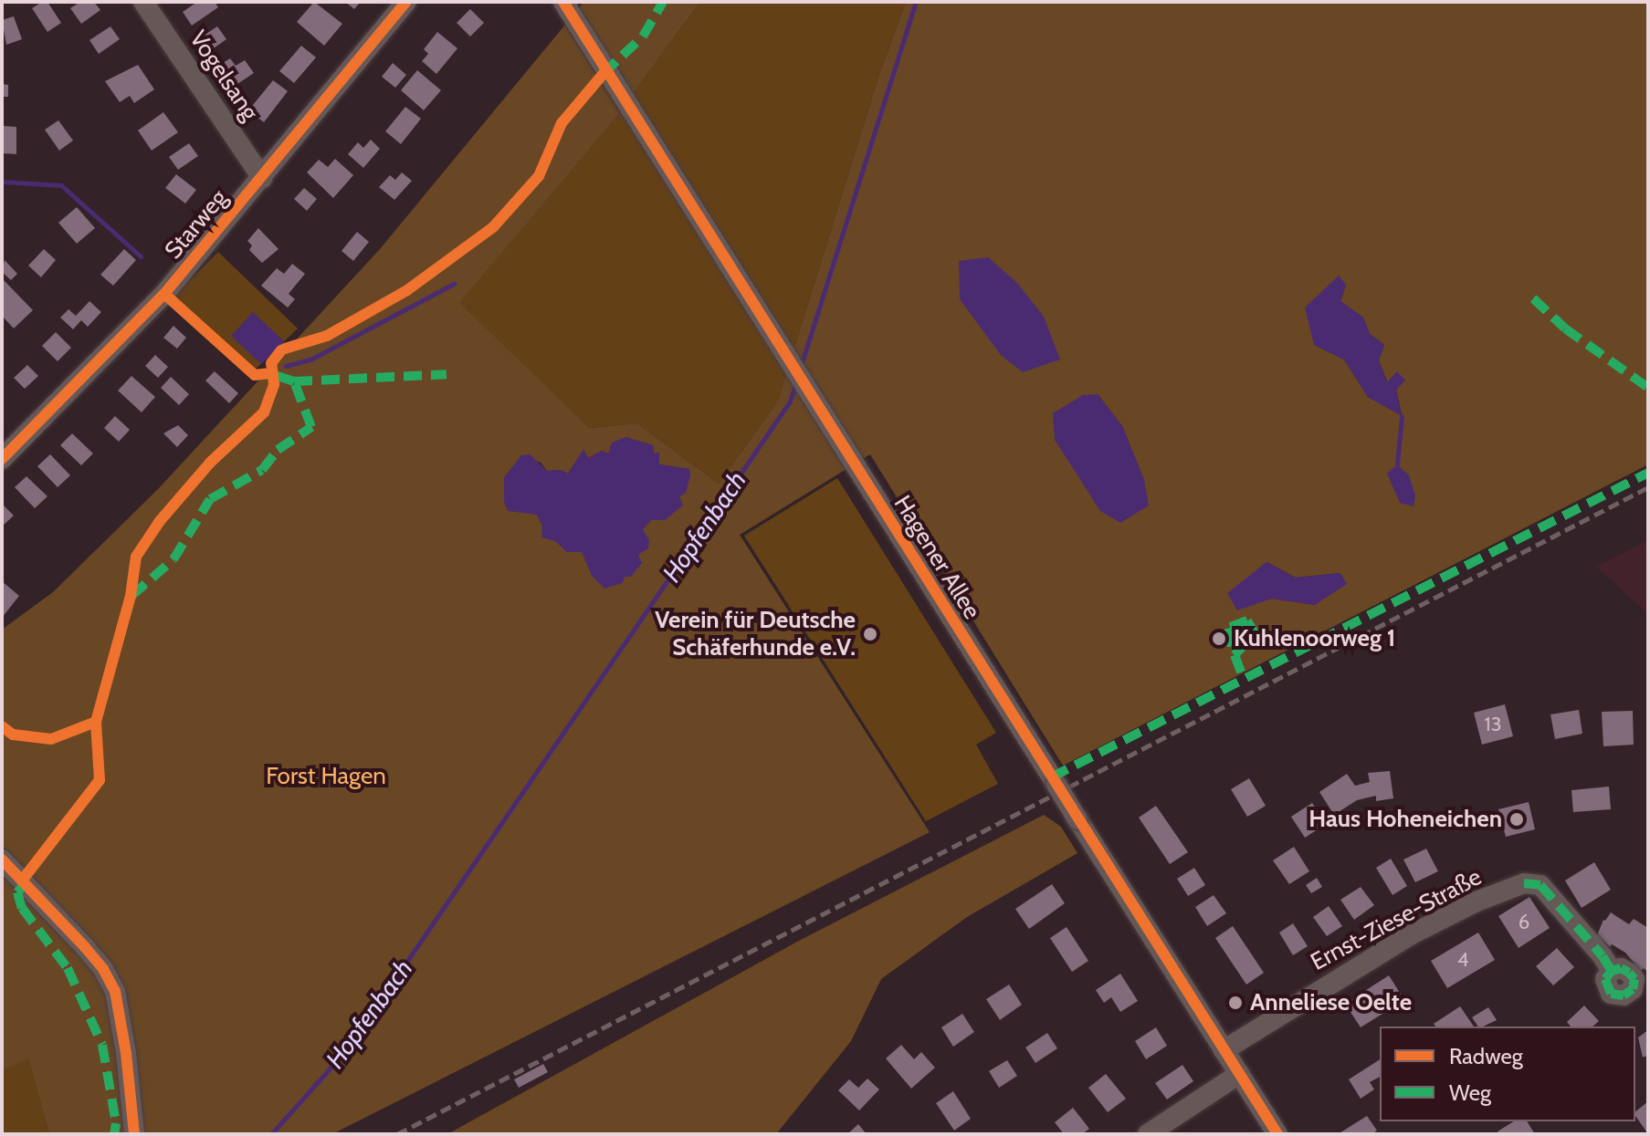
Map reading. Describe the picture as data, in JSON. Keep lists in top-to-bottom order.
{
  "streets": {
    "street": [
      "Vogelsang",
      "Starweg",
      "Hagener Allee",
      "Ernst-Ziese-Straße"
    ]
  },
  "crossings": [
    ["Vogelsang", "Starweg"],
    ["Hagener Allee", "Ernst-Ziese-Straße"]
  ],
  "water": ["Hopfenbach"],
  "parks": ["Forst Hagen"],
  "places": [
    "Verein für Deutsche Schäferhunde e.V.",
    "Kuhlenoorweg 1",
    "Haus Hoheneichen",
    "Anneliese Oelte"
  ],
  "house_numbers": ["13", "6", "4"],
  "legend": ["Radweg", "Weg"]
}
